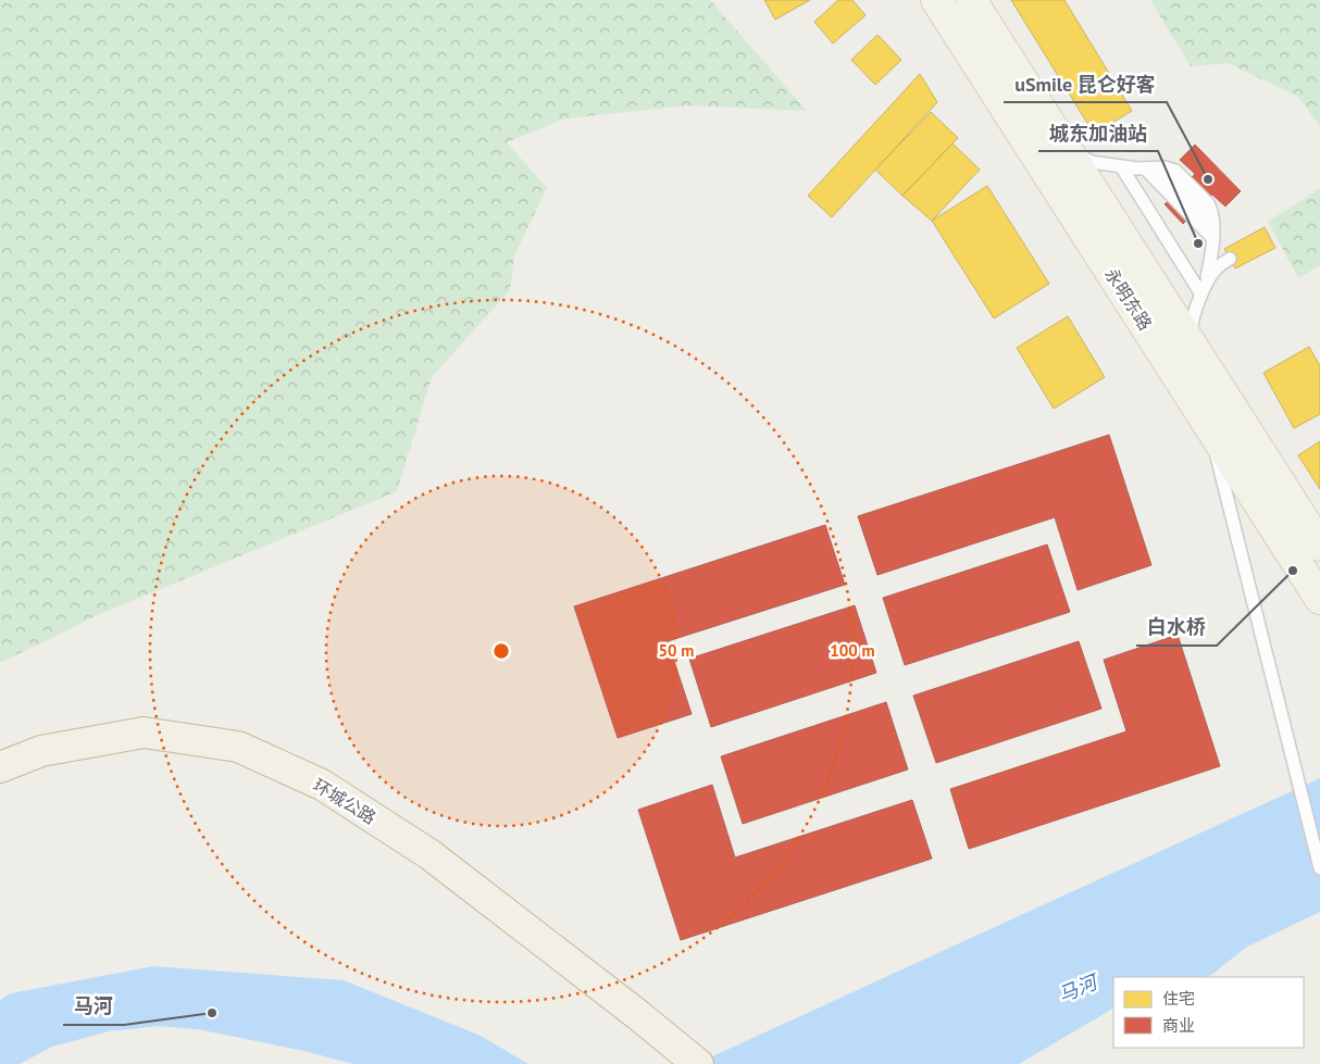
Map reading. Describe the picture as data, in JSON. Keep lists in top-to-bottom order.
{
  "streets": {
    "highway": ["环城公路"],
    "main road": ["永明东路"]
  },
  "water": ["马河"],
  "places": [
    "uSmile 昆仑好客",
    "城东加油站",
    "白水桥",
    "马河"
  ],
  "legend": ["住宅", "商业"],
  "rings": ["50 m", "100 m"]
}
